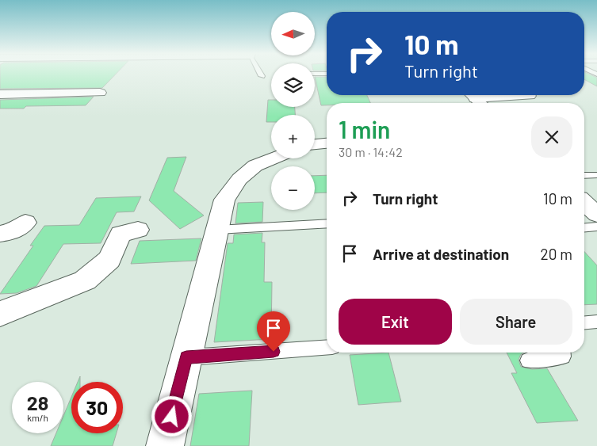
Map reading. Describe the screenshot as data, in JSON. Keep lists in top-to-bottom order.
{
  "north": "left",
  "page": {
    "map_buttons": ["+", "−"],
    "turn": ["10 m", "Turn right"],
    "heading": ["1 min", "30 m · 14:42"],
    "list": [
      {
        "name": "Turn right",
        "value": "10 m"
      },
      {
        "name": "Arrive at destination",
        "value": "20 m"
      }
    ],
    "buttons": ["Exit", "Share"],
    "speed": "28 km/h",
    "limit": "30"
  }
}
